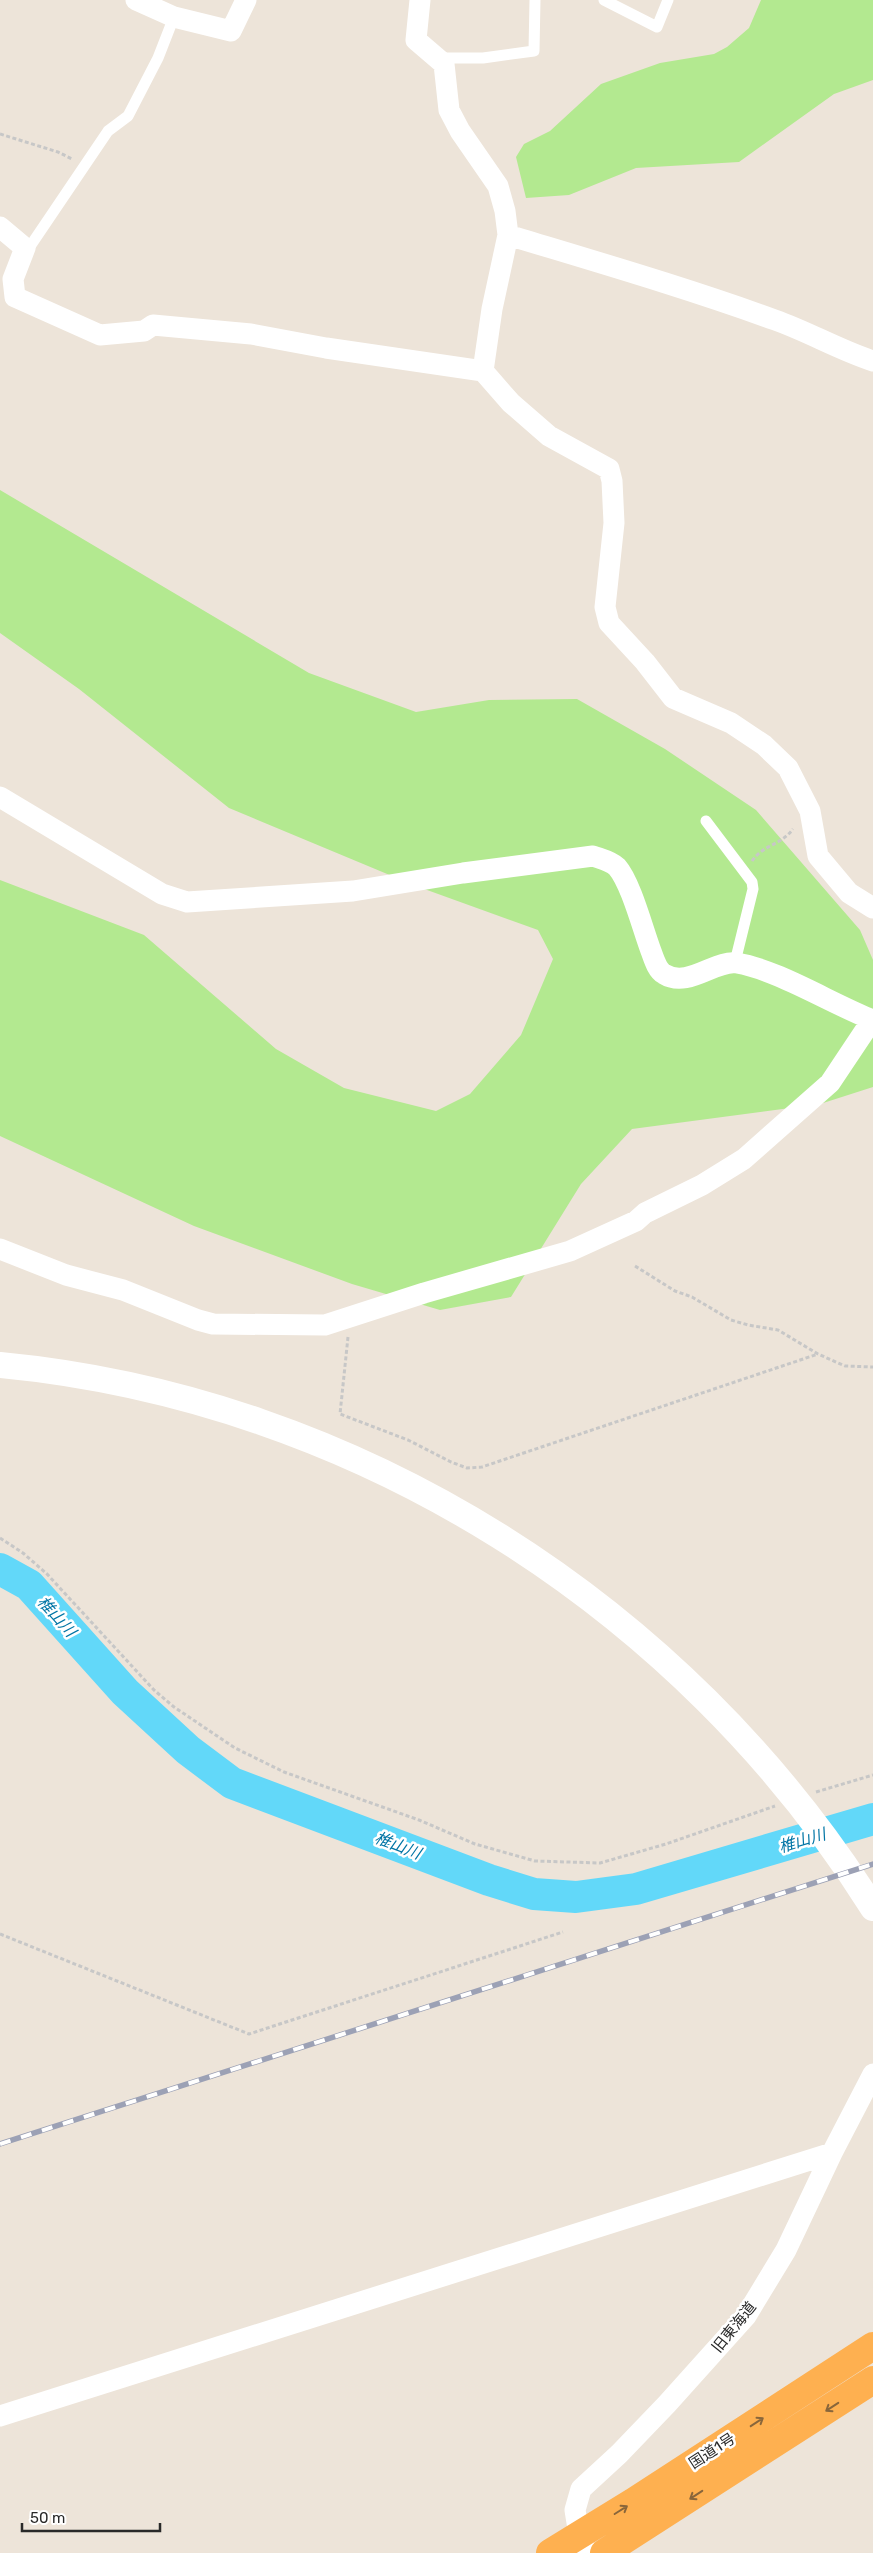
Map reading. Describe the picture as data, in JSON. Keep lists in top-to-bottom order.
{
  "streets": {
    "highway": ["国道1号"],
    "street": ["旧東海道"]
  },
  "crossings": [
    ["旧東海道", "国道1号"]
  ],
  "water": ["椎山川"],
  "scale_bar": "50 m"
}
